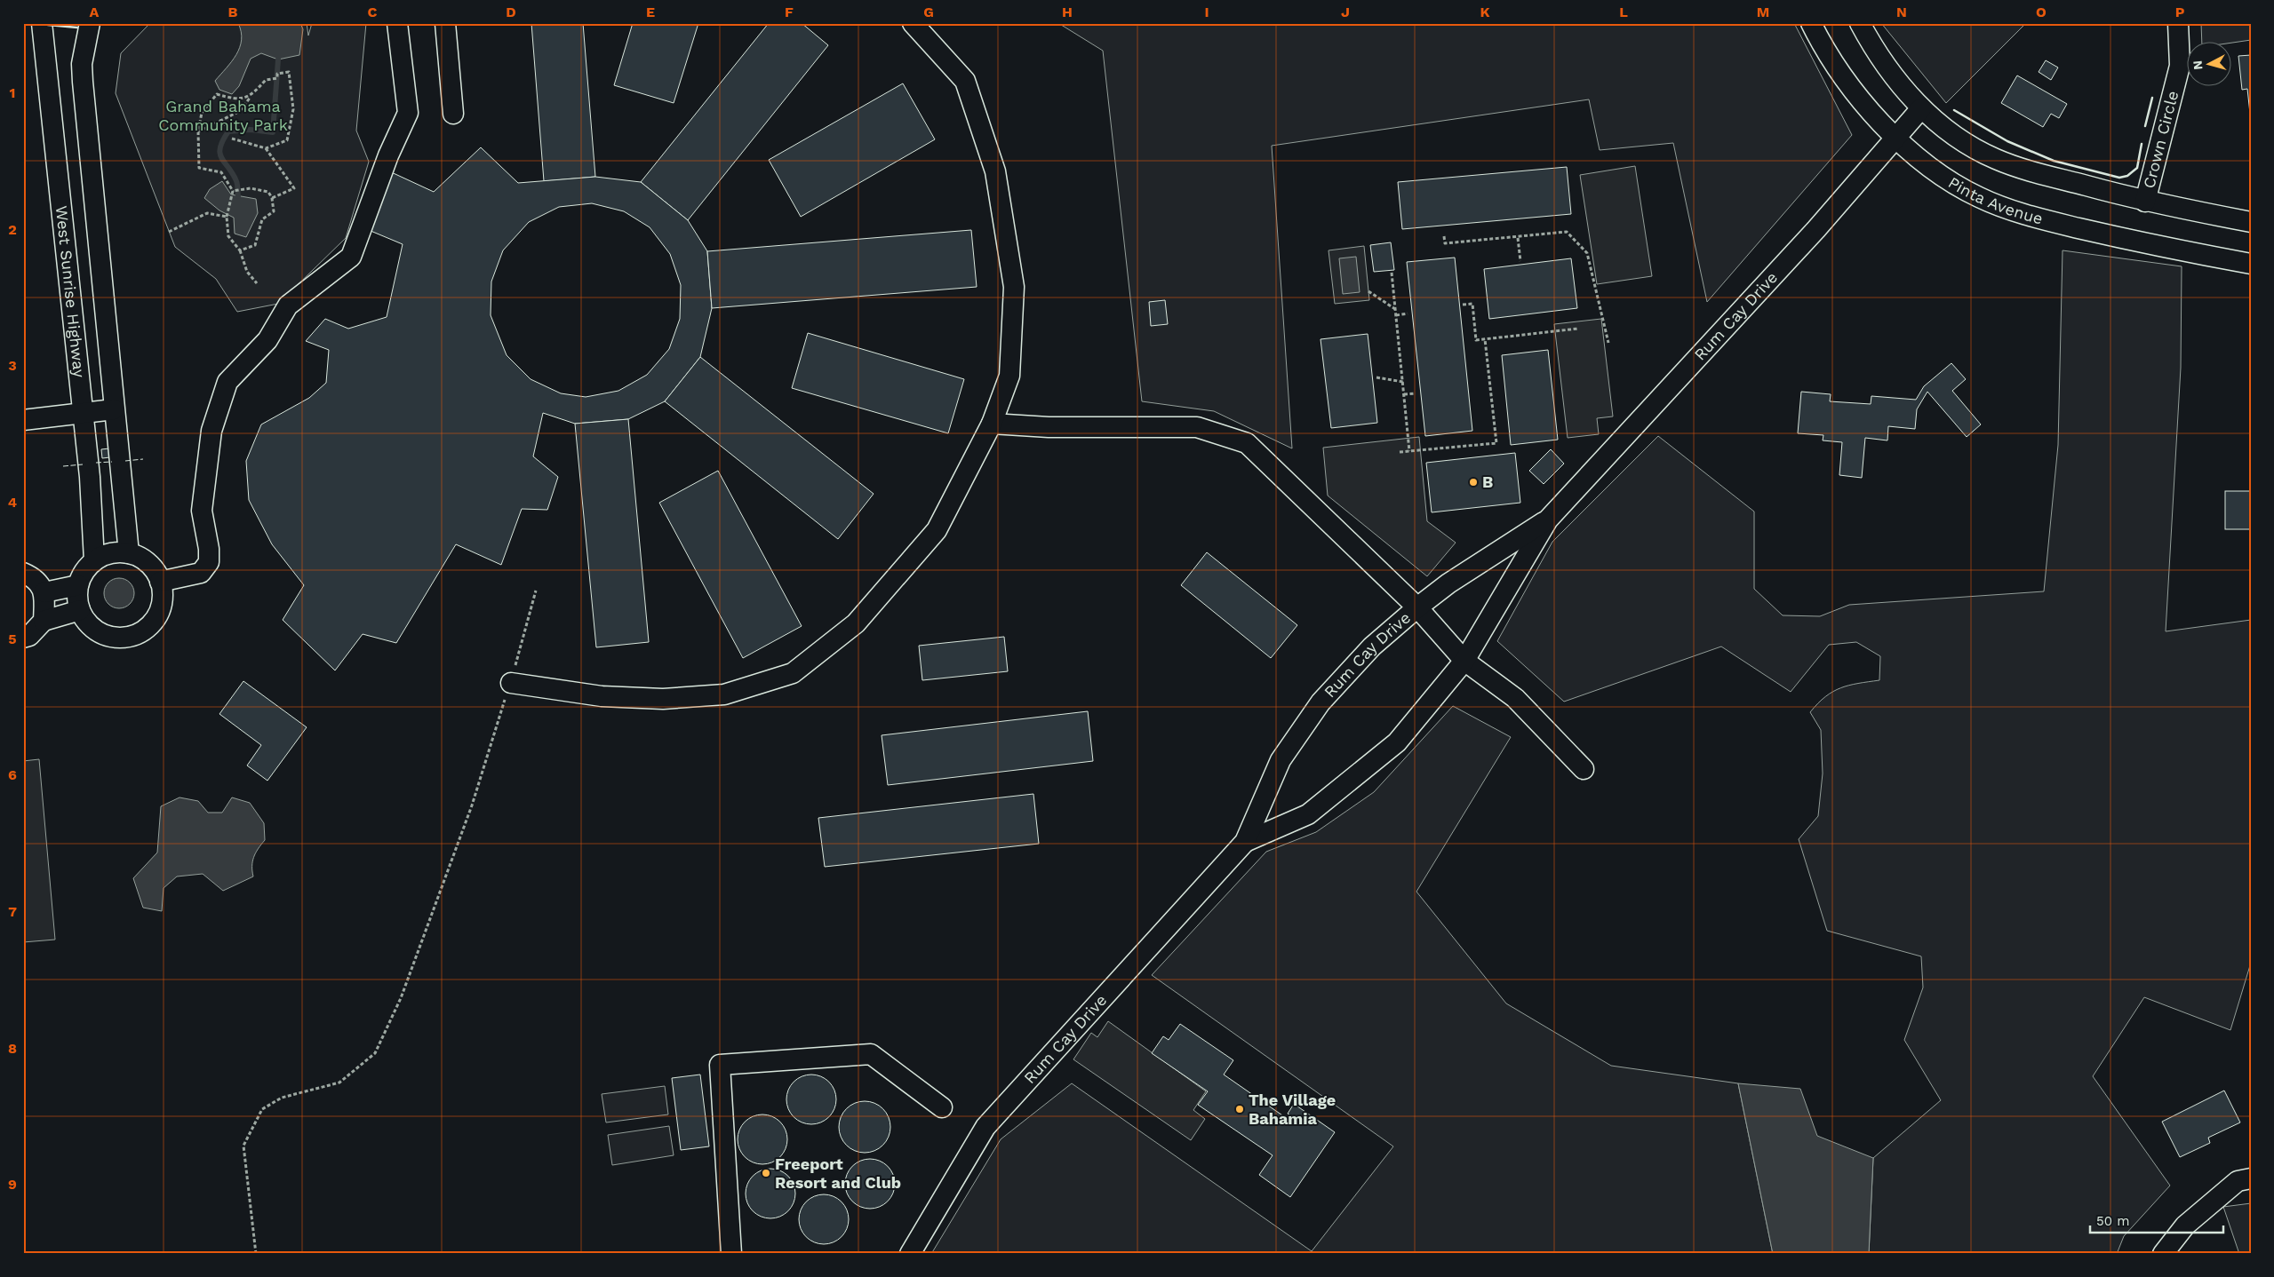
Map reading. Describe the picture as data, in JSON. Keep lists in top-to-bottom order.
{
  "streets": {
    "street": [
      "Crown Circle",
      "Pinta Avenue",
      "West Sunrise Highway",
      "Rum Cay Drive"
    ]
  },
  "crossings": [
    ["Pinta Avenue", "Rum Cay Drive"]
  ],
  "parks": ["Grand Bahama Community Park"],
  "places": ["B", "The Village Bahamia", "Freeport Resort and Club"],
  "scale_bar": "50 m",
  "north": "left",
  "grid": {
    "columns": [
      "A",
      "B",
      "C",
      "D",
      "E",
      "F",
      "G",
      "H",
      "I",
      "J",
      "K",
      "L",
      "M",
      "N",
      "O",
      "P"
    ],
    "rows": [
      "1",
      "2",
      "3",
      "4",
      "5",
      "6",
      "7",
      "8",
      "9"
    ]
  }
}
